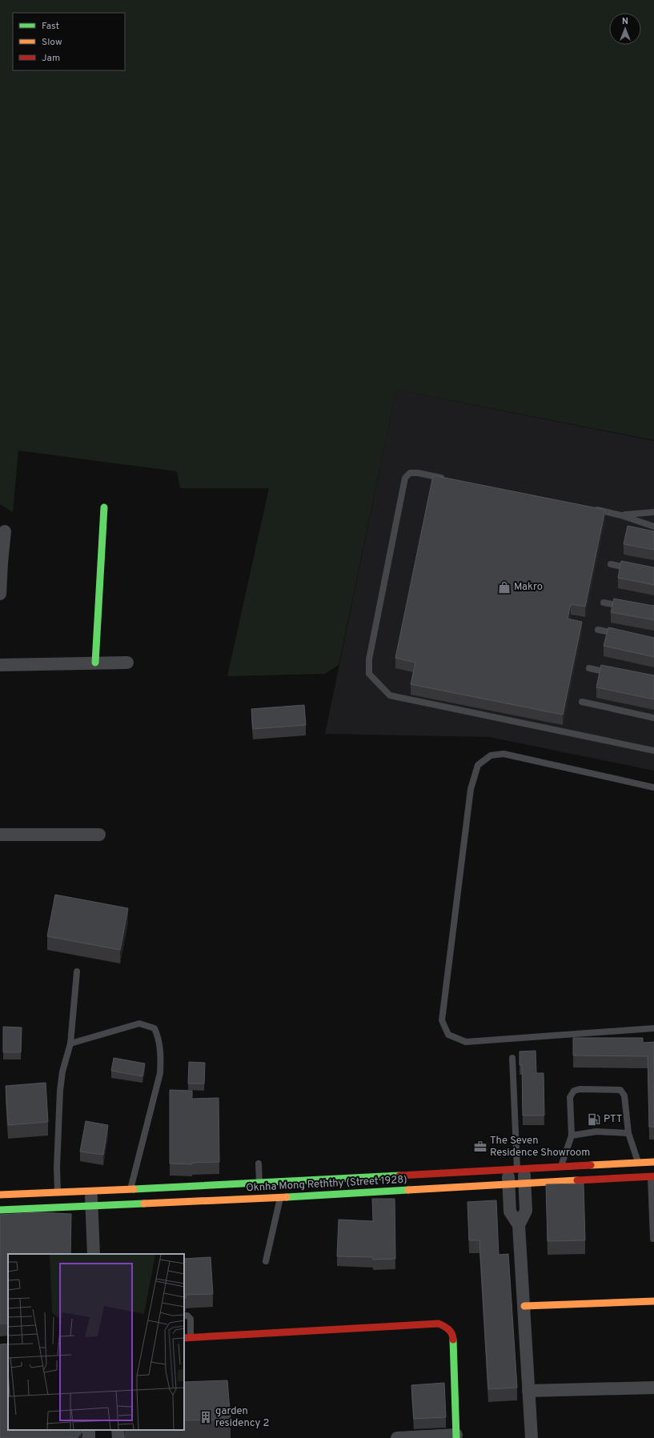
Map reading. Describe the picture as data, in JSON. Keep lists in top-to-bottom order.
{
  "streets": {
    "main road": ["Oknha Mong Reththy (Street 1928)"]
  },
  "places": {
    "shop": ["Makro"],
    "fuel station": ["PTT"],
    "office": ["The Seven Residence Showroom"],
    "building": ["garden residency 2"]
  },
  "legend": ["Fast", "Slow", "Jam"],
  "north": "top"
}
